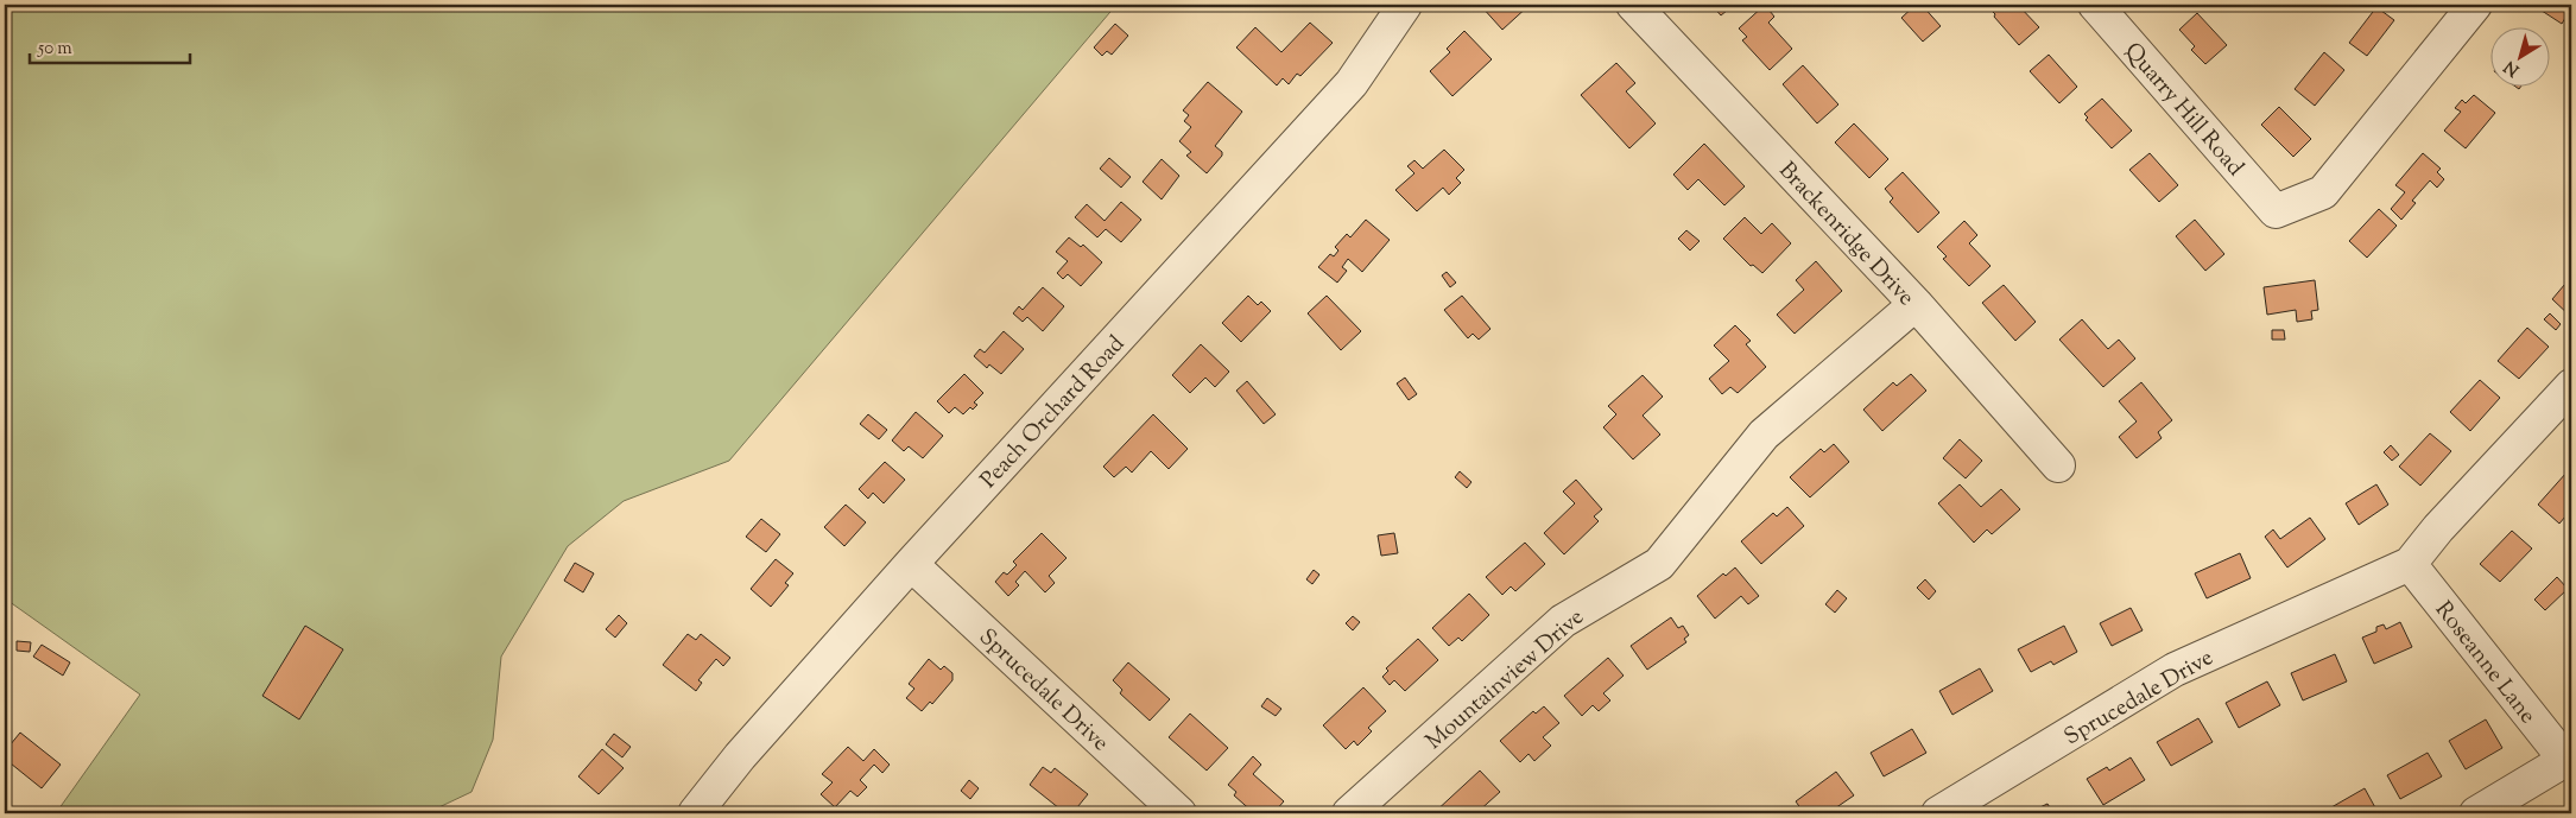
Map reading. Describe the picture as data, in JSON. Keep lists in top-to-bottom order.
{
  "streets": {
    "street": [
      "Quarry Hill Road",
      "Brackenridge Drive",
      "Peach Orchard Road",
      "Roseanne Lane",
      "Mountainview Drive",
      "Sprucedale Drive"
    ]
  },
  "crossings": [
    ["Brackenridge Drive", "Mountainview Drive"],
    ["Peach Orchard Road", "Sprucedale Drive"],
    ["Roseanne Lane", "Sprucedale Drive"]
  ],
  "scale_bar": "50 m",
  "north": "bottom left"
}
